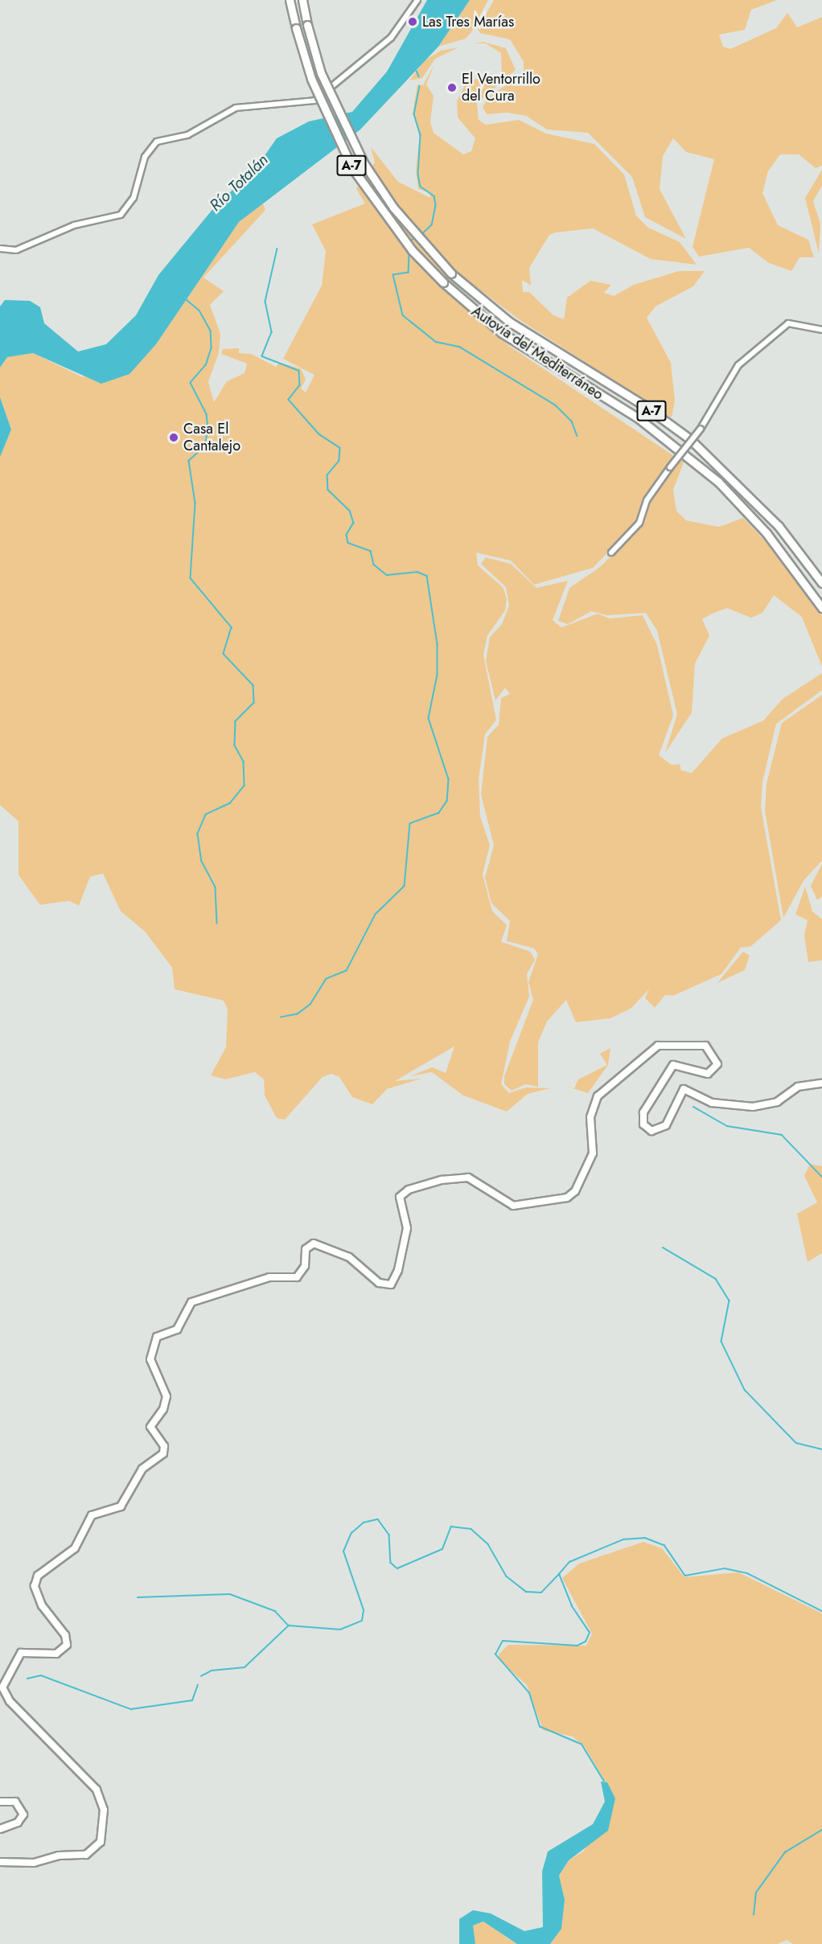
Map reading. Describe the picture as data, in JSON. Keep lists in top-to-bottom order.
{
  "streets": {
    "highway": ["A-7", "Autovía del Mediterráneo"]
  },
  "water": ["Río Totalán"],
  "places": ["Las Tres Marías", "El Ventorrillo del Cura", "Casa El Cantalejo"]
}
